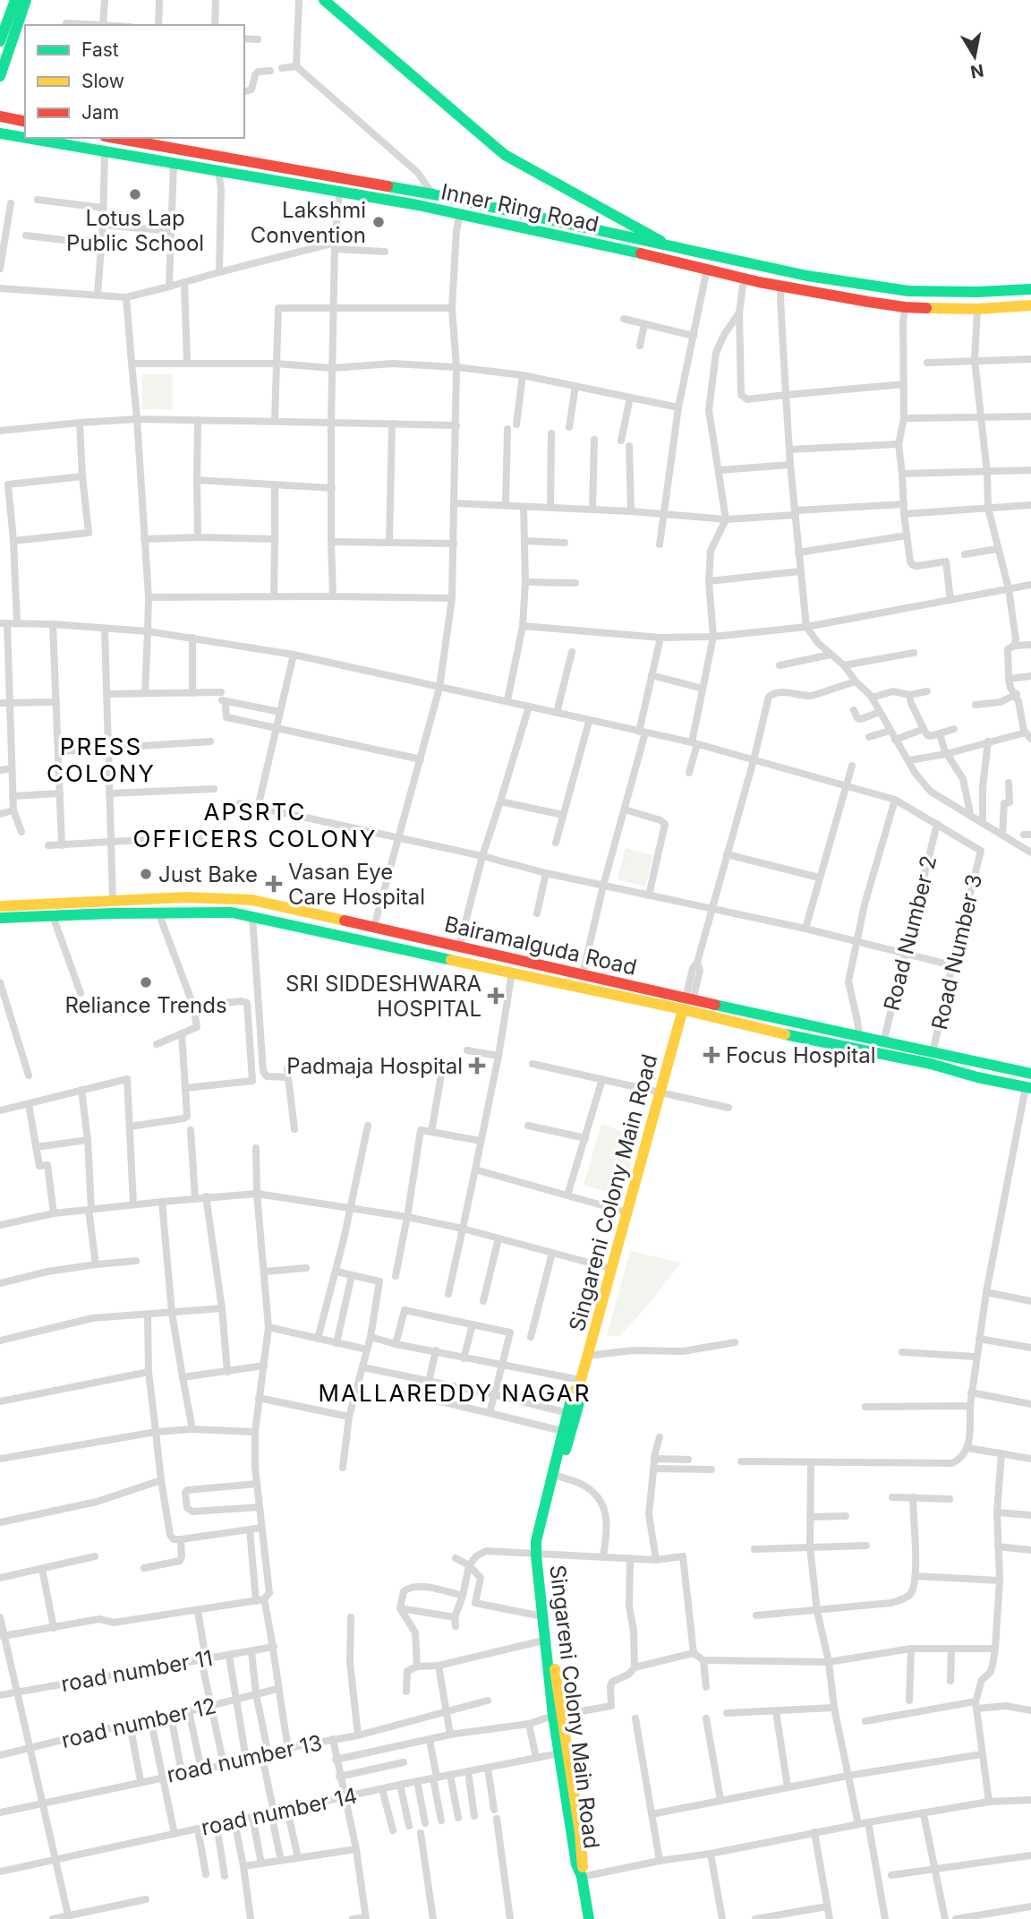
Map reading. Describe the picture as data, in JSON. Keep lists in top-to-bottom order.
{
  "streets": {
    "main road": ["Inner Ring Road", "Bairamalguda Road", "Singareni Colony Main Road"],
    "street": [
      "Road Number 2",
      "Road Number 3",
      "road number 11",
      "road number 12",
      "road number 13",
      "road number 14"
    ]
  },
  "crossings": [
    ["Road Number 2", "Bairamalguda Road"],
    ["Road Number 2", "Road Number 3"],
    ["Bairamalguda Road", "Road Number 3"],
    ["Bairamalguda Road", "Singareni Colony Main Road"],
    ["Singareni Colony Main Road", "road number 14"]
  ],
  "districts": ["PRESS COLONY", "APSRTC OFFICERS COLONY", "MALLAREDDY NAGAR"],
  "places": {
    "other": [
      "Lotus Lap Public School",
      "Lakshmi Convention",
      "Just Bake",
      "Reliance Trends"
    ],
    "health": [
      "Vasan Eye Care Hospital",
      "SRI SIDDESHWARA HOSPITAL",
      "Focus Hospital",
      "Padmaja Hospital"
    ]
  },
  "legend": ["Fast", "Slow", "Jam"],
  "north": "bottom"
}
